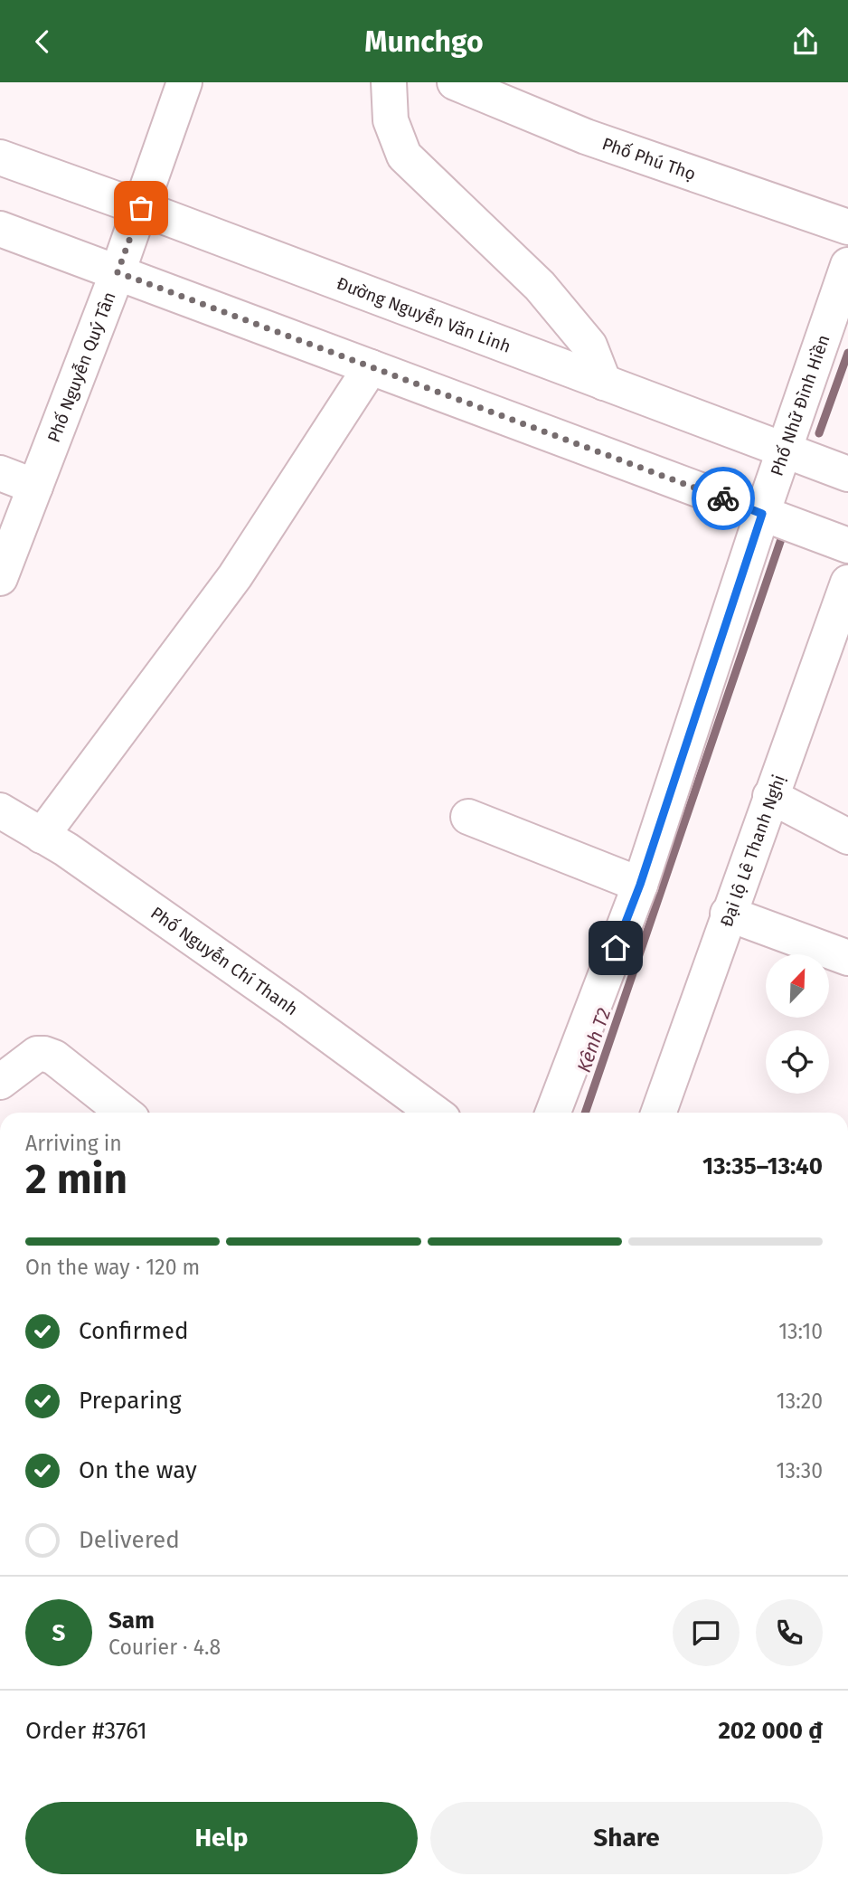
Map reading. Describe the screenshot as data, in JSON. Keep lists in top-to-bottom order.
{
  "streets": {
    "street": [
      "Phố Phú Thọ",
      "Đường Nguyễn Văn Linh",
      "Phố Nguyễn Quý Tân",
      "Phố Nhữ Đình Hiền",
      "Đại lộ Lê Thanh Nghị",
      "Phố Nguyễn Chí Thanh"
    ]
  },
  "crossings": [
    ["Đường Nguyễn Văn Linh", "Phố Nguyễn Quý Tân"],
    ["Đường Nguyễn Văn Linh", "Phố Nhữ Đình Hiền"]
  ],
  "water": ["Kênh T2"],
  "north": "top right",
  "page": {
    "header": "Munchgo",
    "heading": ["2 min", "Arriving in", "13:35–13:40"],
    "panel": [
      "Sam",
      "Courier · 4.8",
      "Order #3761",
      "202 000 ₫"
    ],
    "bar": "On the way · 120 m",
    "list": [
      ["Confirmed", "13:10"],
      ["Preparing", "13:20"],
      ["On the way", "13:30"],
      "Delivered"
    ],
    "round": "S",
    "buttons": ["Help", "Share"]
  }
}
